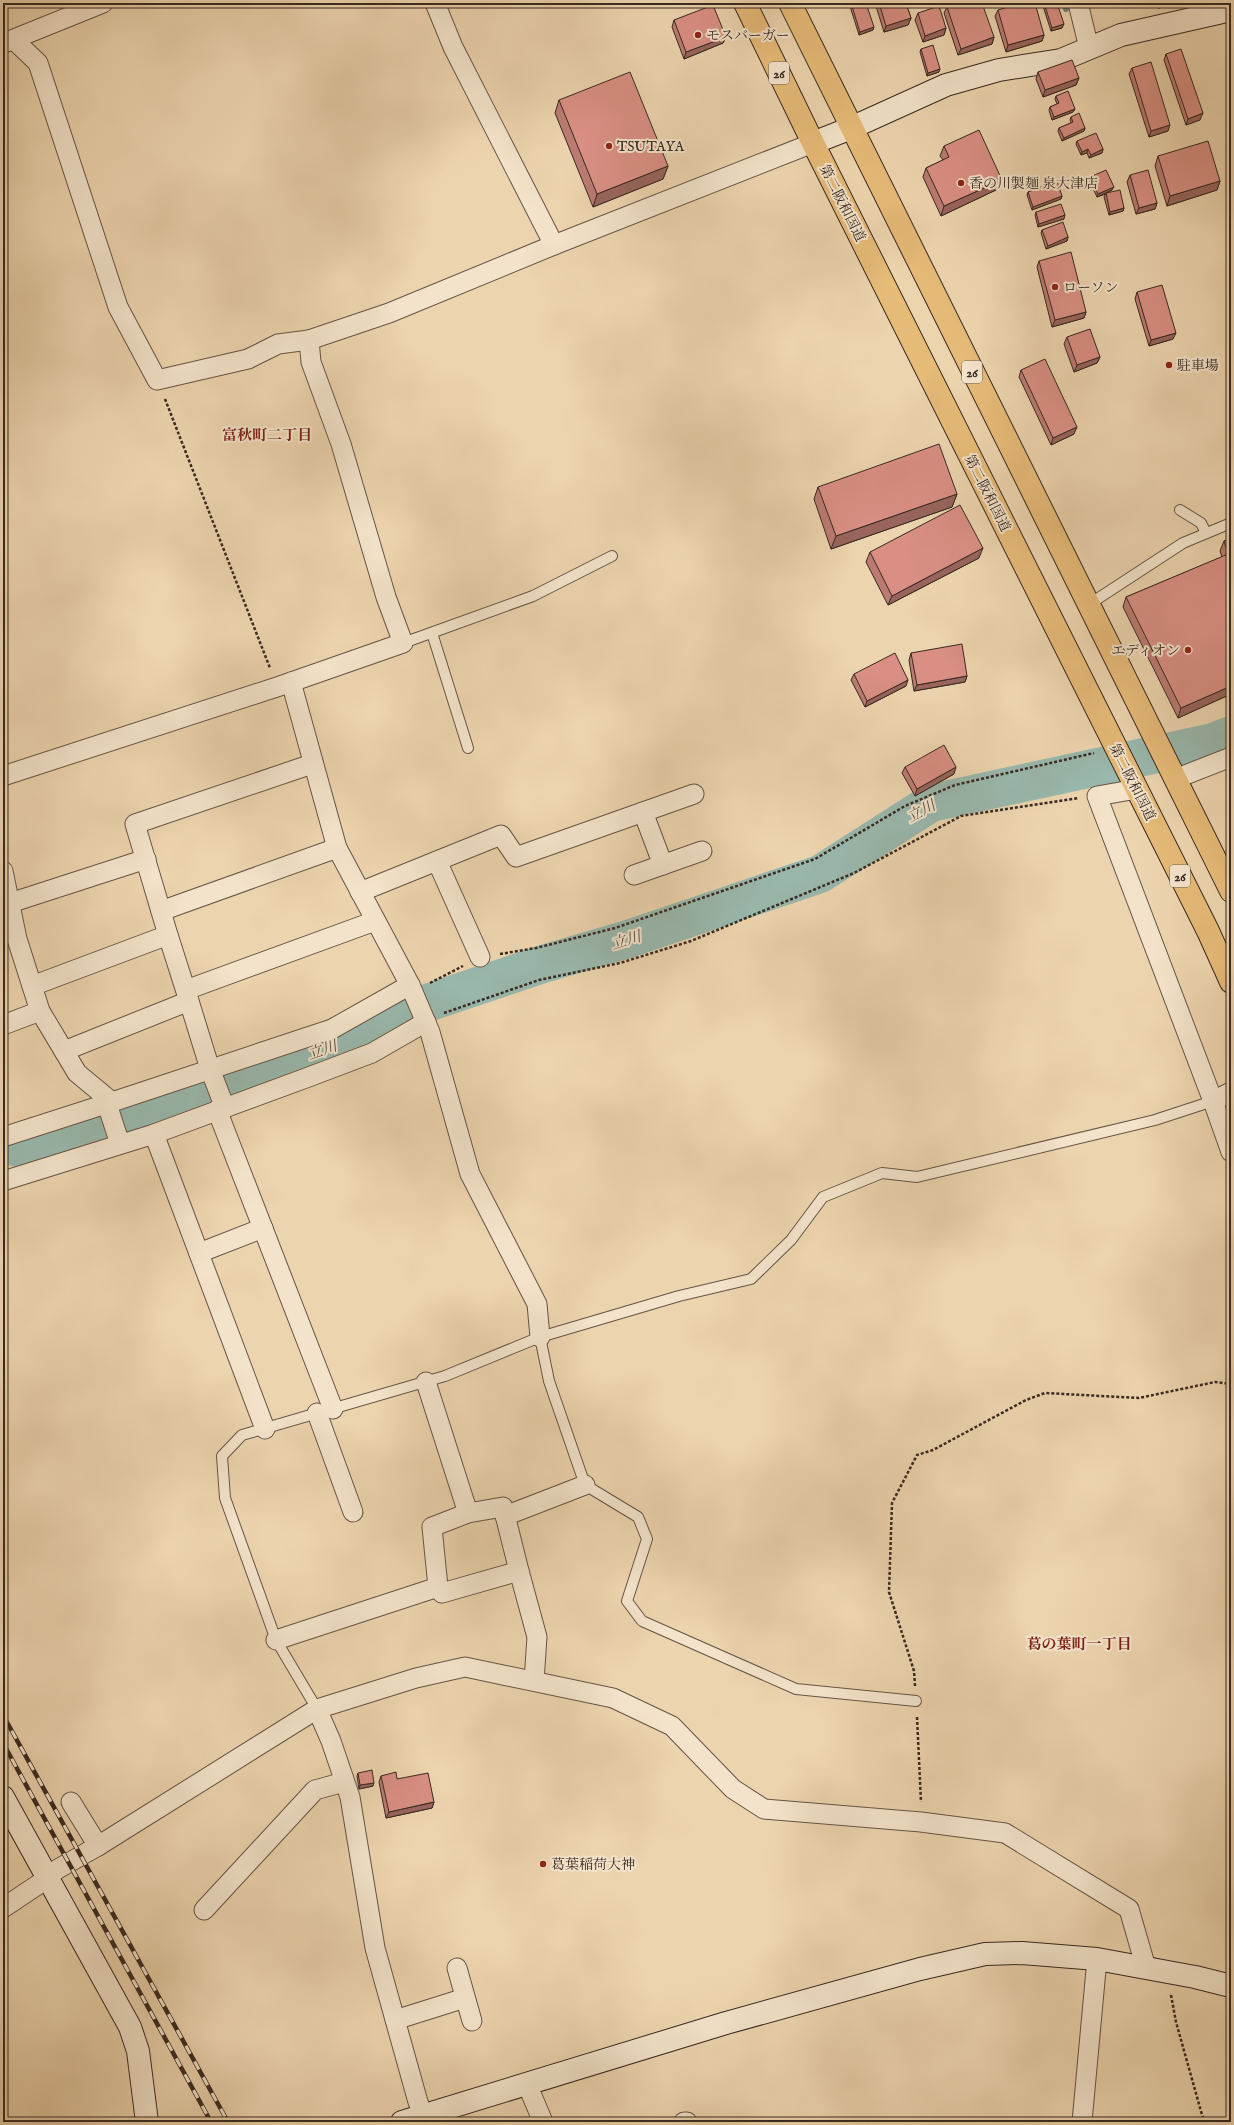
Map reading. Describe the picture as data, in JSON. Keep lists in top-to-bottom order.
{
  "streets": {
    "highway": ["26", "第二阪和国道"]
  },
  "districts": ["富秋町二丁目", "葛の葉町一丁目"],
  "water": ["立川"],
  "places": [
    "モスバーガー",
    "TSUTAYA",
    "香の川製麺 泉大津店",
    "ローソン",
    "駐車場",
    "エディオン",
    "葛葉稲荷大神"
  ]
}
